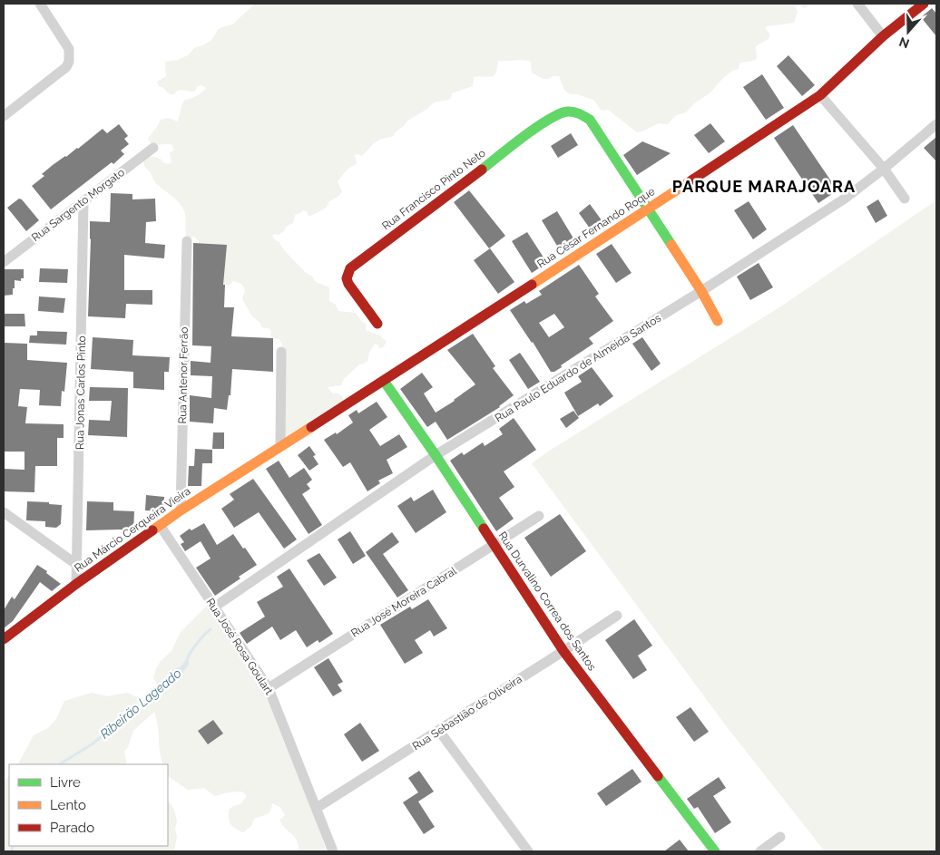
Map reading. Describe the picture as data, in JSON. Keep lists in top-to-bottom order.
{
  "streets": {
    "street": [
      "Rua Francisco Pinto Neto",
      "Rua Sargento Morgato",
      "Rua César Fernando Roque",
      "Rua Paulo Eduardo de Almeida Santos",
      "Rua Antenor Ferrão",
      "Rua Jonas Carlos Pinto",
      "Rua Márcio Cerqueira Vieira",
      "Rua Durvalino Correa dos Santos",
      "Rua José Moreira Cabral",
      "Rua José Rosa Goulart",
      "Rua Sebastião de Oliveira"
    ]
  },
  "crossings": [
    ["Rua Francisco Pinto Neto", "Rua César Fernando Roque"],
    ["Rua Sargento Morgato", "Rua Jonas Carlos Pinto"],
    ["Rua César Fernando Roque", "Rua Márcio Cerqueira Vieira"],
    ["Rua César Fernando Roque", "Rua Durvalino Correa dos Santos"],
    ["Rua Paulo Eduardo de Almeida Santos", "Rua Durvalino Correa dos Santos"],
    ["Rua Paulo Eduardo de Almeida Santos", "Rua José Rosa Goulart"],
    ["Rua Antenor Ferrão", "Rua Márcio Cerqueira Vieira"],
    ["Rua Jonas Carlos Pinto", "Rua Márcio Cerqueira Vieira"],
    ["Rua Márcio Cerqueira Vieira", "Rua Durvalino Correa dos Santos"],
    ["Rua Márcio Cerqueira Vieira", "Rua José Rosa Goulart"],
    ["Rua Durvalino Correa dos Santos", "Rua José Moreira Cabral"],
    ["Rua Durvalino Correa dos Santos", "Rua Sebastião de Oliveira"],
    ["Rua José Moreira Cabral", "Rua José Rosa Goulart"],
    ["Rua José Rosa Goulart", "Rua Sebastião de Oliveira"]
  ],
  "districts": ["PARQUE MARAJOARA"],
  "water": ["Ribeirão Lageado"],
  "legend": ["Livre", "Lento", "Parado"],
  "north": "bottom"
}
